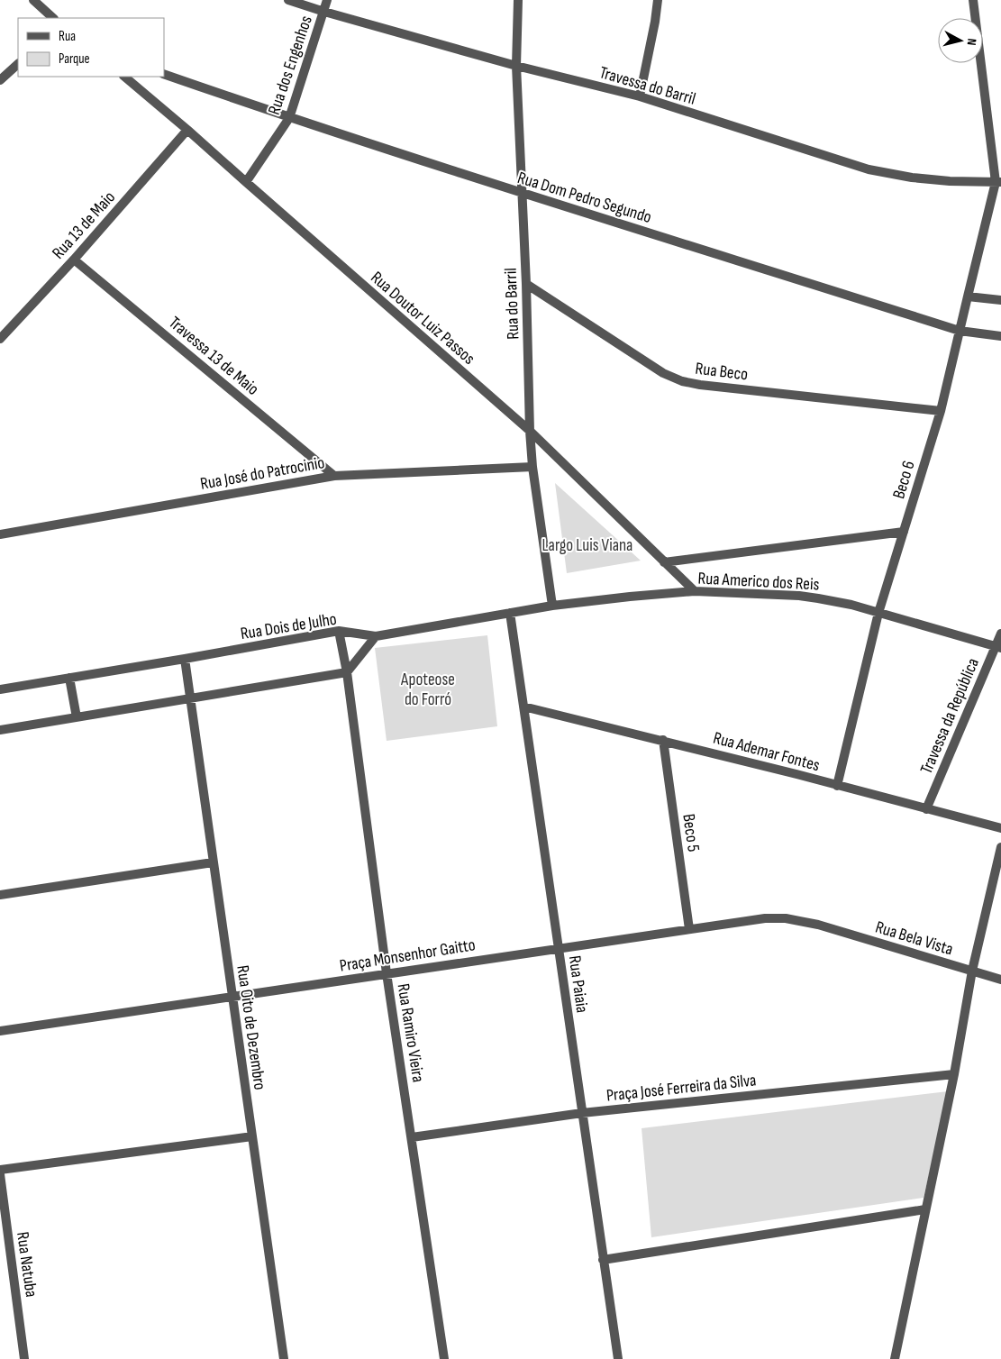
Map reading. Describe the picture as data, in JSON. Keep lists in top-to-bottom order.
{
  "streets": {
    "street": [
      "Rua dos Engenhos",
      "Travessa do Barril",
      "Rua Dom Pedro Segundo",
      "Rua 13 de Maio",
      "Rua do Barril",
      "Rua Doutor Luiz Passos",
      "Travessa 13 de Maio",
      "Rua Beco",
      "Rua José do Patrocinio",
      "Beco 6",
      "Rua Americo dos Reis",
      "Rua Dois de Julho",
      "Travessa da República",
      "Rua Ademar Fontes",
      "Beco 5",
      "Rua Bela Vista",
      "Praça Monsenhor Gaitto",
      "Rua Paiaia",
      "Rua Oito de Dezembro",
      "Rua Ramiro Vieira",
      "Praça José Ferreira da Silva",
      "Rua Natuba"
    ]
  },
  "crossings": [
    ["Rua dos Engenhos", "Travessa do Barril"],
    ["Rua dos Engenhos", "Rua Dom Pedro Segundo"],
    ["Rua dos Engenhos", "Rua Doutor Luiz Passos"],
    ["Travessa do Barril", "Rua do Barril"],
    ["Travessa do Barril", "Beco 6"],
    ["Rua Dom Pedro Segundo", "Rua do Barril"],
    ["Rua Dom Pedro Segundo", "Beco 6"],
    ["Rua 13 de Maio", "Rua Doutor Luiz Passos"],
    ["Rua 13 de Maio", "Travessa 13 de Maio"],
    ["Rua do Barril", "Rua Doutor Luiz Passos"],
    ["Rua do Barril", "Rua Beco"],
    ["Rua do Barril", "Rua José do Patrocinio"],
    ["Rua do Barril", "Rua Americo dos Reis"],
    ["Rua Doutor Luiz Passos", "Rua Americo dos Reis"],
    ["Travessa 13 de Maio", "Rua José do Patrocinio"],
    ["Rua Beco", "Beco 6"],
    ["Beco 6", "Rua Americo dos Reis"],
    ["Beco 6", "Rua Ademar Fontes"],
    ["Rua Americo dos Reis", "Travessa da República"],
    ["Rua Americo dos Reis", "Rua Paiaia"],
    ["Rua Dois de Julho", "Rua Oito de Dezembro"],
    ["Rua Dois de Julho", "Rua Ramiro Vieira"],
    ["Travessa da República", "Rua Ademar Fontes"],
    ["Rua Ademar Fontes", "Beco 5"],
    ["Rua Ademar Fontes", "Rua Paiaia"],
    ["Beco 5", "Praça Monsenhor Gaitto"],
    ["Rua Bela Vista", "Praça Monsenhor Gaitto"],
    ["Praça Monsenhor Gaitto", "Rua Paiaia"],
    ["Praça Monsenhor Gaitto", "Rua Oito de Dezembro"],
    ["Praça Monsenhor Gaitto", "Rua Ramiro Vieira"],
    ["Rua Paiaia", "Praça José Ferreira da Silva"],
    ["Rua Ramiro Vieira", "Praça José Ferreira da Silva"]
  ],
  "parks": ["Largo Luis Viana", "Apoteose do Forró"],
  "legend": ["Rua", "Parque"],
  "north": "right"
}
